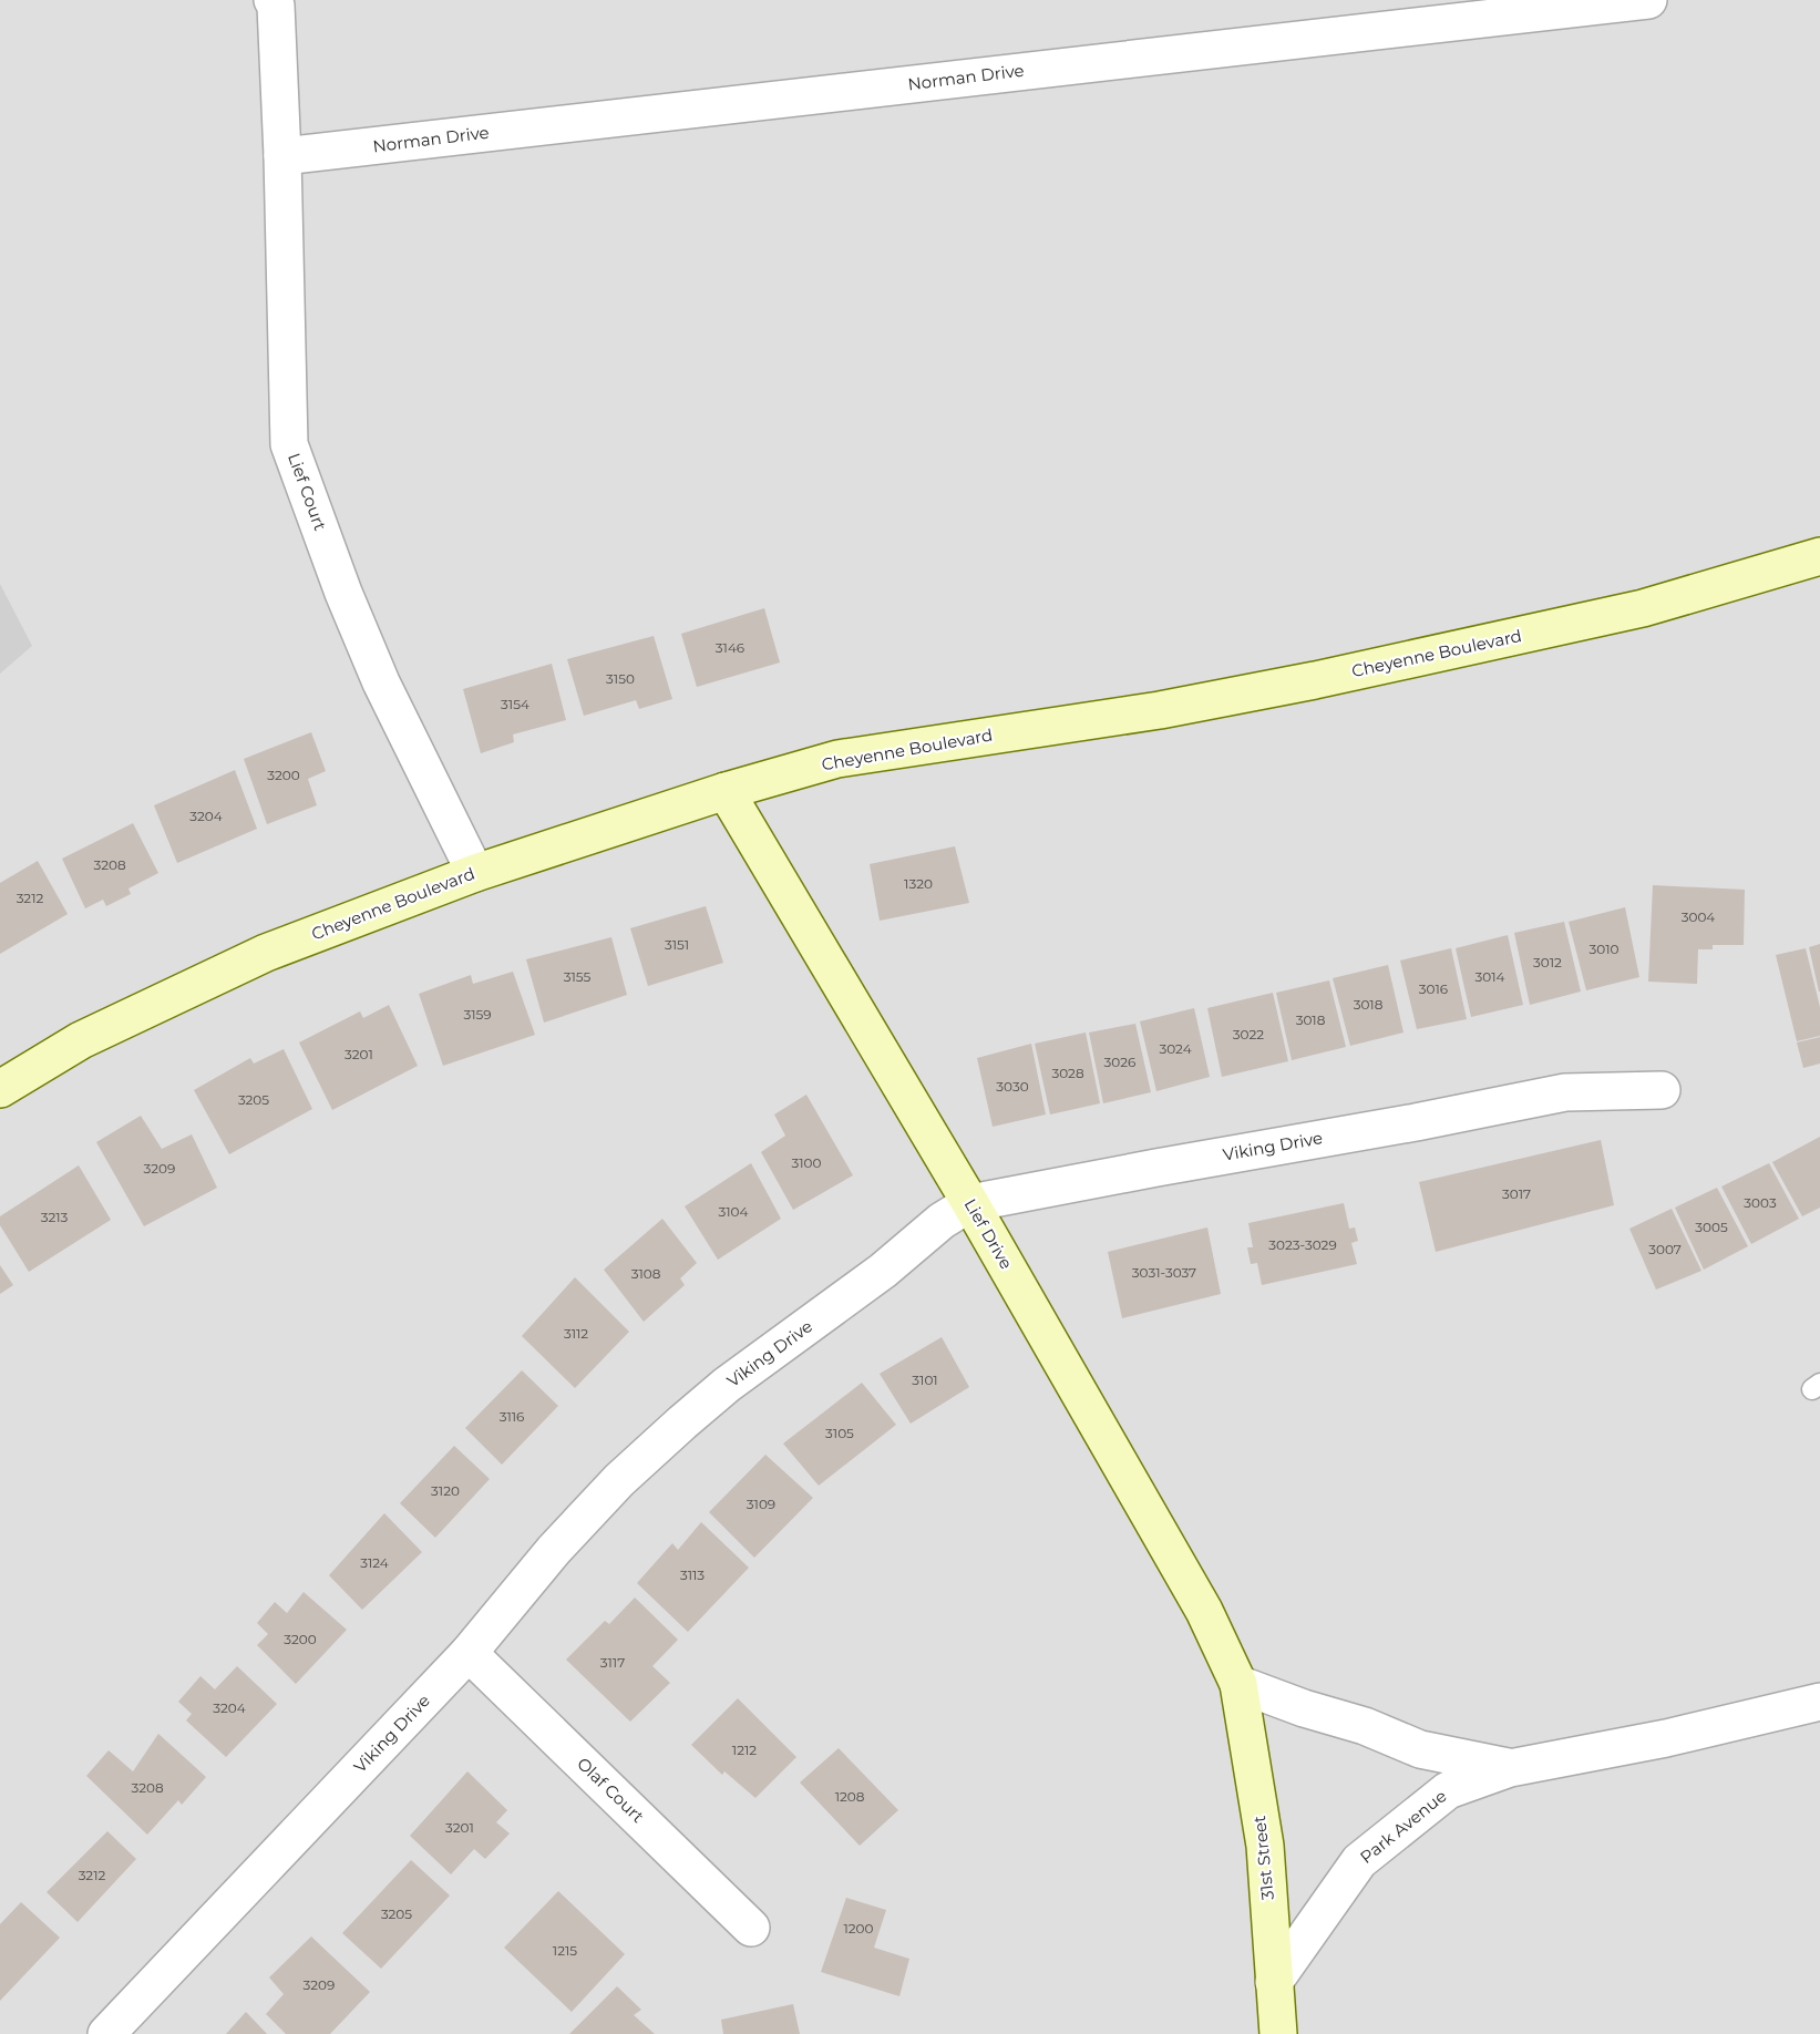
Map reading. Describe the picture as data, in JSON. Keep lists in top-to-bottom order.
{
  "streets": {
    "street": [
      "Norman Drive",
      "Lief Court",
      "Cheyenne Boulevard",
      "Viking Drive",
      "Lief Drive",
      "Olaf Court",
      "Park Avenue",
      "31st Street"
    ]
  },
  "crossings": [
    ["Norman Drive", "Lief Court"],
    ["Lief Court", "Cheyenne Boulevard"],
    ["Cheyenne Boulevard", "Lief Drive"],
    ["Viking Drive", "Lief Drive"],
    ["Viking Drive", "Olaf Court"],
    ["Lief Drive", "Park Avenue"],
    ["Lief Drive", "31st Street"],
    ["Park Avenue", "31st Street"]
  ],
  "house_numbers": [
    "3146",
    "3150",
    "3154",
    "3200",
    "3204",
    "3208",
    "1320",
    "3212",
    "3004",
    "3151",
    "3010",
    "3012",
    "3155",
    "3014",
    "3016",
    "3018",
    "3159",
    "3018",
    "3022",
    "3024",
    "3201",
    "3026",
    "3028",
    "3030",
    "3205",
    "3100",
    "3209",
    "3017",
    "3003",
    "3104",
    "3213",
    "3005",
    "3023-3029",
    "3007",
    "3031-3037",
    "3108",
    "3112",
    "3101",
    "3116",
    "3105",
    "3120",
    "3109",
    "3124",
    "3113",
    "3200",
    "3117",
    "3204",
    "1212",
    "3208",
    "1208",
    "3201",
    "3212",
    "3205",
    "1200",
    "1215",
    "3209"
  ]
}
